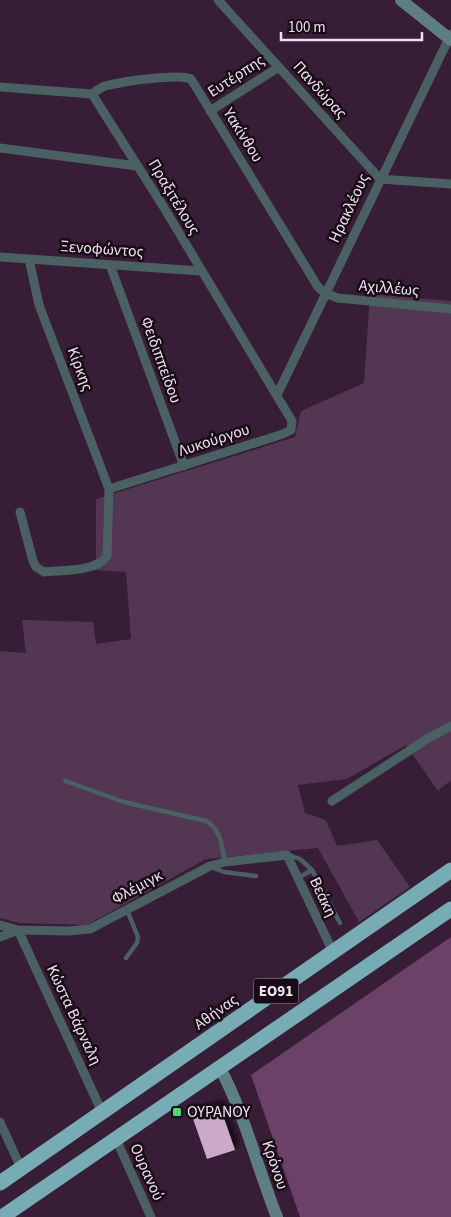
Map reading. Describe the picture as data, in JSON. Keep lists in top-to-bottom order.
{
  "streets": {
    "highway": ["ΕΟ91", "Αθήνας"],
    "street": [
      "Ευτέρπης",
      "Πανδώρας",
      "Υακίνθου",
      "Πραξιτέλους",
      "Ηρακλέους",
      "Ξενοφώντος",
      "Αχιλλέως",
      "Φειδιππείδου",
      "Κίρκης",
      "Λυκούργου",
      "Φλέμιγκ",
      "Βεάκη",
      "Κώστα Βάρναλη",
      "Κρόνου",
      "Ουρανού"
    ]
  },
  "crossings": [
    ["Ευτέρπης", "Πανδώρας"],
    ["Ευτέρπης", "Υακίνθου"],
    ["Πανδώρας", "Ηρακλέους"],
    ["Υακίνθου", "Πραξιτέλους"],
    ["Υακίνθου", "Ηρακλέους"],
    ["Υακίνθου", "Αχιλλέως"],
    ["Πραξιτέλους", "Ηρακλέους"],
    ["Πραξιτέλους", "Ξενοφώντος"],
    ["Πραξιτέλους", "Λυκούργου"],
    ["Ηρακλέους", "Αχιλλέως"],
    ["Ηρακλέους", "Λυκούργου"],
    ["Ξενοφώντος", "Φειδιππείδου"],
    ["Ξενοφώντος", "Κίρκης"],
    ["Φειδιππείδου", "Λυκούργου"],
    ["Κίρκης", "Λυκούργου"],
    ["Φλέμιγκ", "Βεάκη"],
    ["Φλέμιγκ", "Κώστα Βάρναλη"],
    ["Βεάκη", "Αθήνας"],
    ["ΕΟ91", "Κρόνου"],
    ["ΕΟ91", "Ουρανού"],
    ["Αθήνας", "Κώστα Βάρναλη"]
  ],
  "places": {
    "transit": ["ΟΥΡΑΝΟΥ"]
  },
  "scale_bar": "100 m"
}
